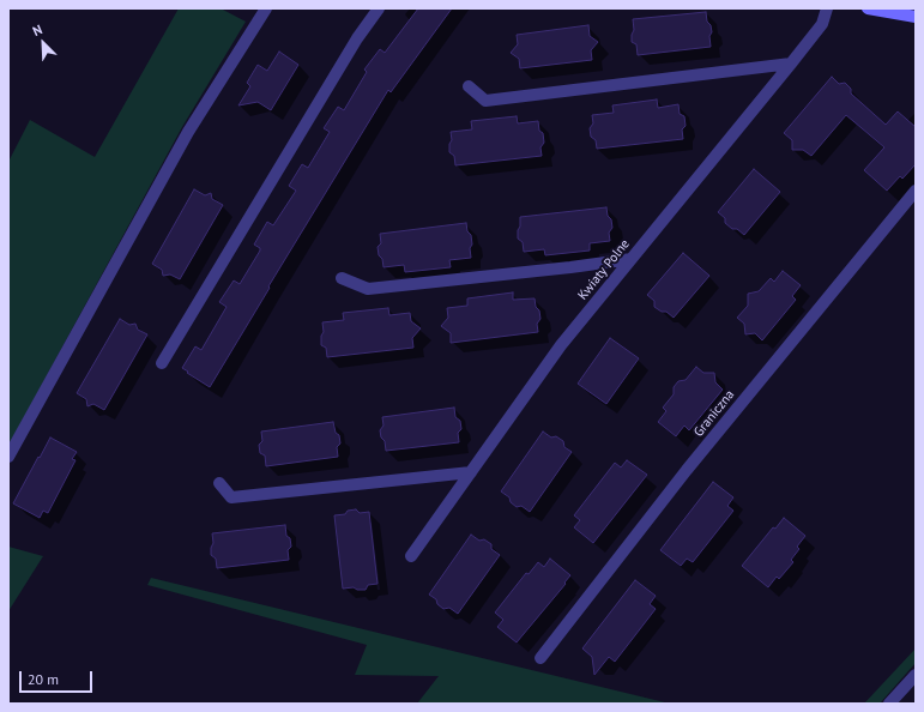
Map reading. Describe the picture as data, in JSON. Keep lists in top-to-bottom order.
{
  "streets": {
    "street": ["Kwiaty Polne", "Graniczna"]
  },
  "scale_bar": "20 m",
  "north": "top left"
}
